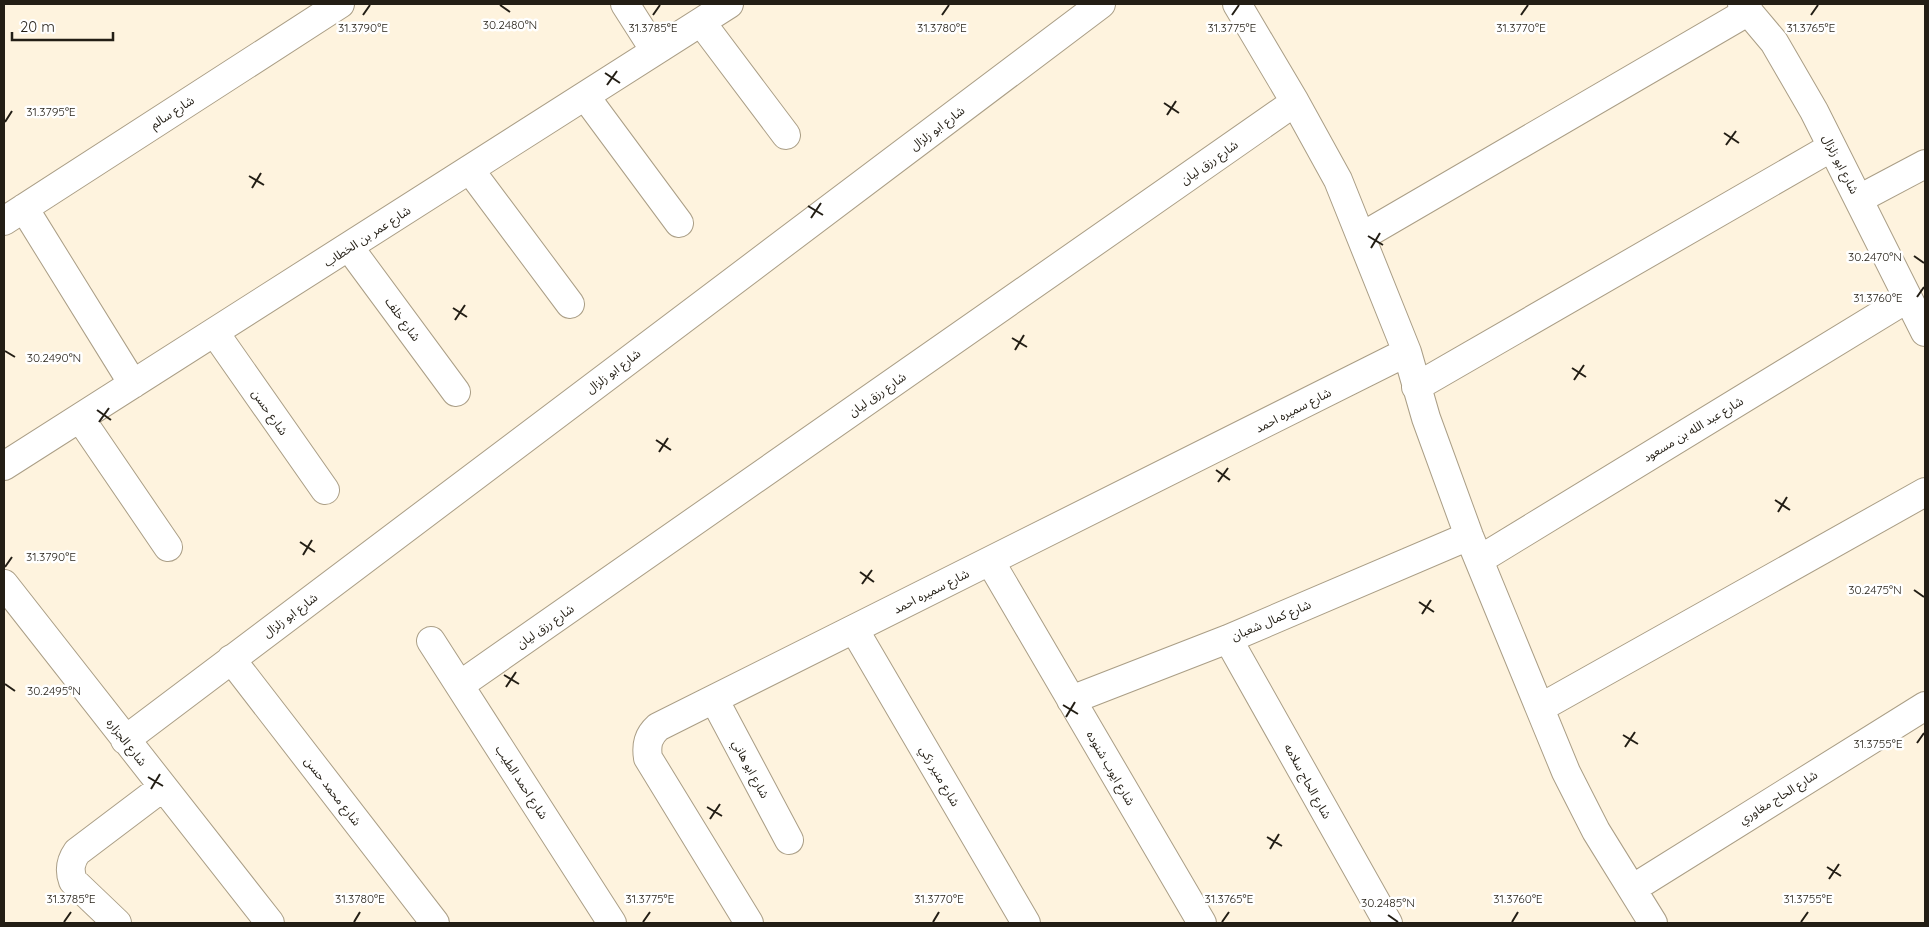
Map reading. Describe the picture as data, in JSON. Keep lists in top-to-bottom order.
{
  "streets": {
    "street": [
      "شارع سالم",
      "شارع ابو زلزال",
      "شارع رزق ليان",
      "شارع عمر بن الخطاب",
      "شارع خلف",
      "شارع سميره احمد",
      "شارع حسن",
      "شارع عبد الله بن مسعود",
      "شارع كمال شعبان",
      "شارع الجزاره",
      "شارع ايوب شنوده",
      "شارع ابو هاني",
      "شارع منير زكي",
      "شارع الحاج سلامه",
      "شارع احمد الطيب",
      "شارع محمد حسن",
      "شارع الحاج مغاوري"
    ]
  },
  "crossings": [
    ["شارع ابو زلزال", "شارع عبد الله بن مسعود"],
    ["شارع ابو زلزال", "شارع الجزاره"],
    ["شارع ابو زلزال", "شارع محمد حسن"],
    ["شارع رزق ليان", "شارع احمد الطيب"],
    ["شارع عمر بن الخطاب", "شارع خلف"],
    ["شارع عمر بن الخطاب", "شارع حسن"],
    ["شارع سميره احمد", "شارع ايوب شنوده"],
    ["شارع سميره احمد", "شارع ابو هاني"],
    ["شارع سميره احمد", "شارع منير زكي"],
    ["شارع عبد الله بن مسعود", "شارع كمال شعبان"],
    ["شارع كمال شعبان", "شارع ايوب شنوده"],
    ["شارع كمال شعبان", "شارع الحاج سلامه"]
  ],
  "scale_bar": "20 m",
  "coordinates": [
    "30.2480°N",
    "31.3790°E",
    "31.3785°E",
    "31.3780°E",
    "31.3775°E",
    "31.3770°E",
    "31.3765°E",
    "31.3795°E",
    "30.2470°N",
    "31.3760°E",
    "30.2490°N",
    "30.2475°N",
    "30.2495°N",
    "31.3755°E",
    "30.2485°N"
  ]
}
